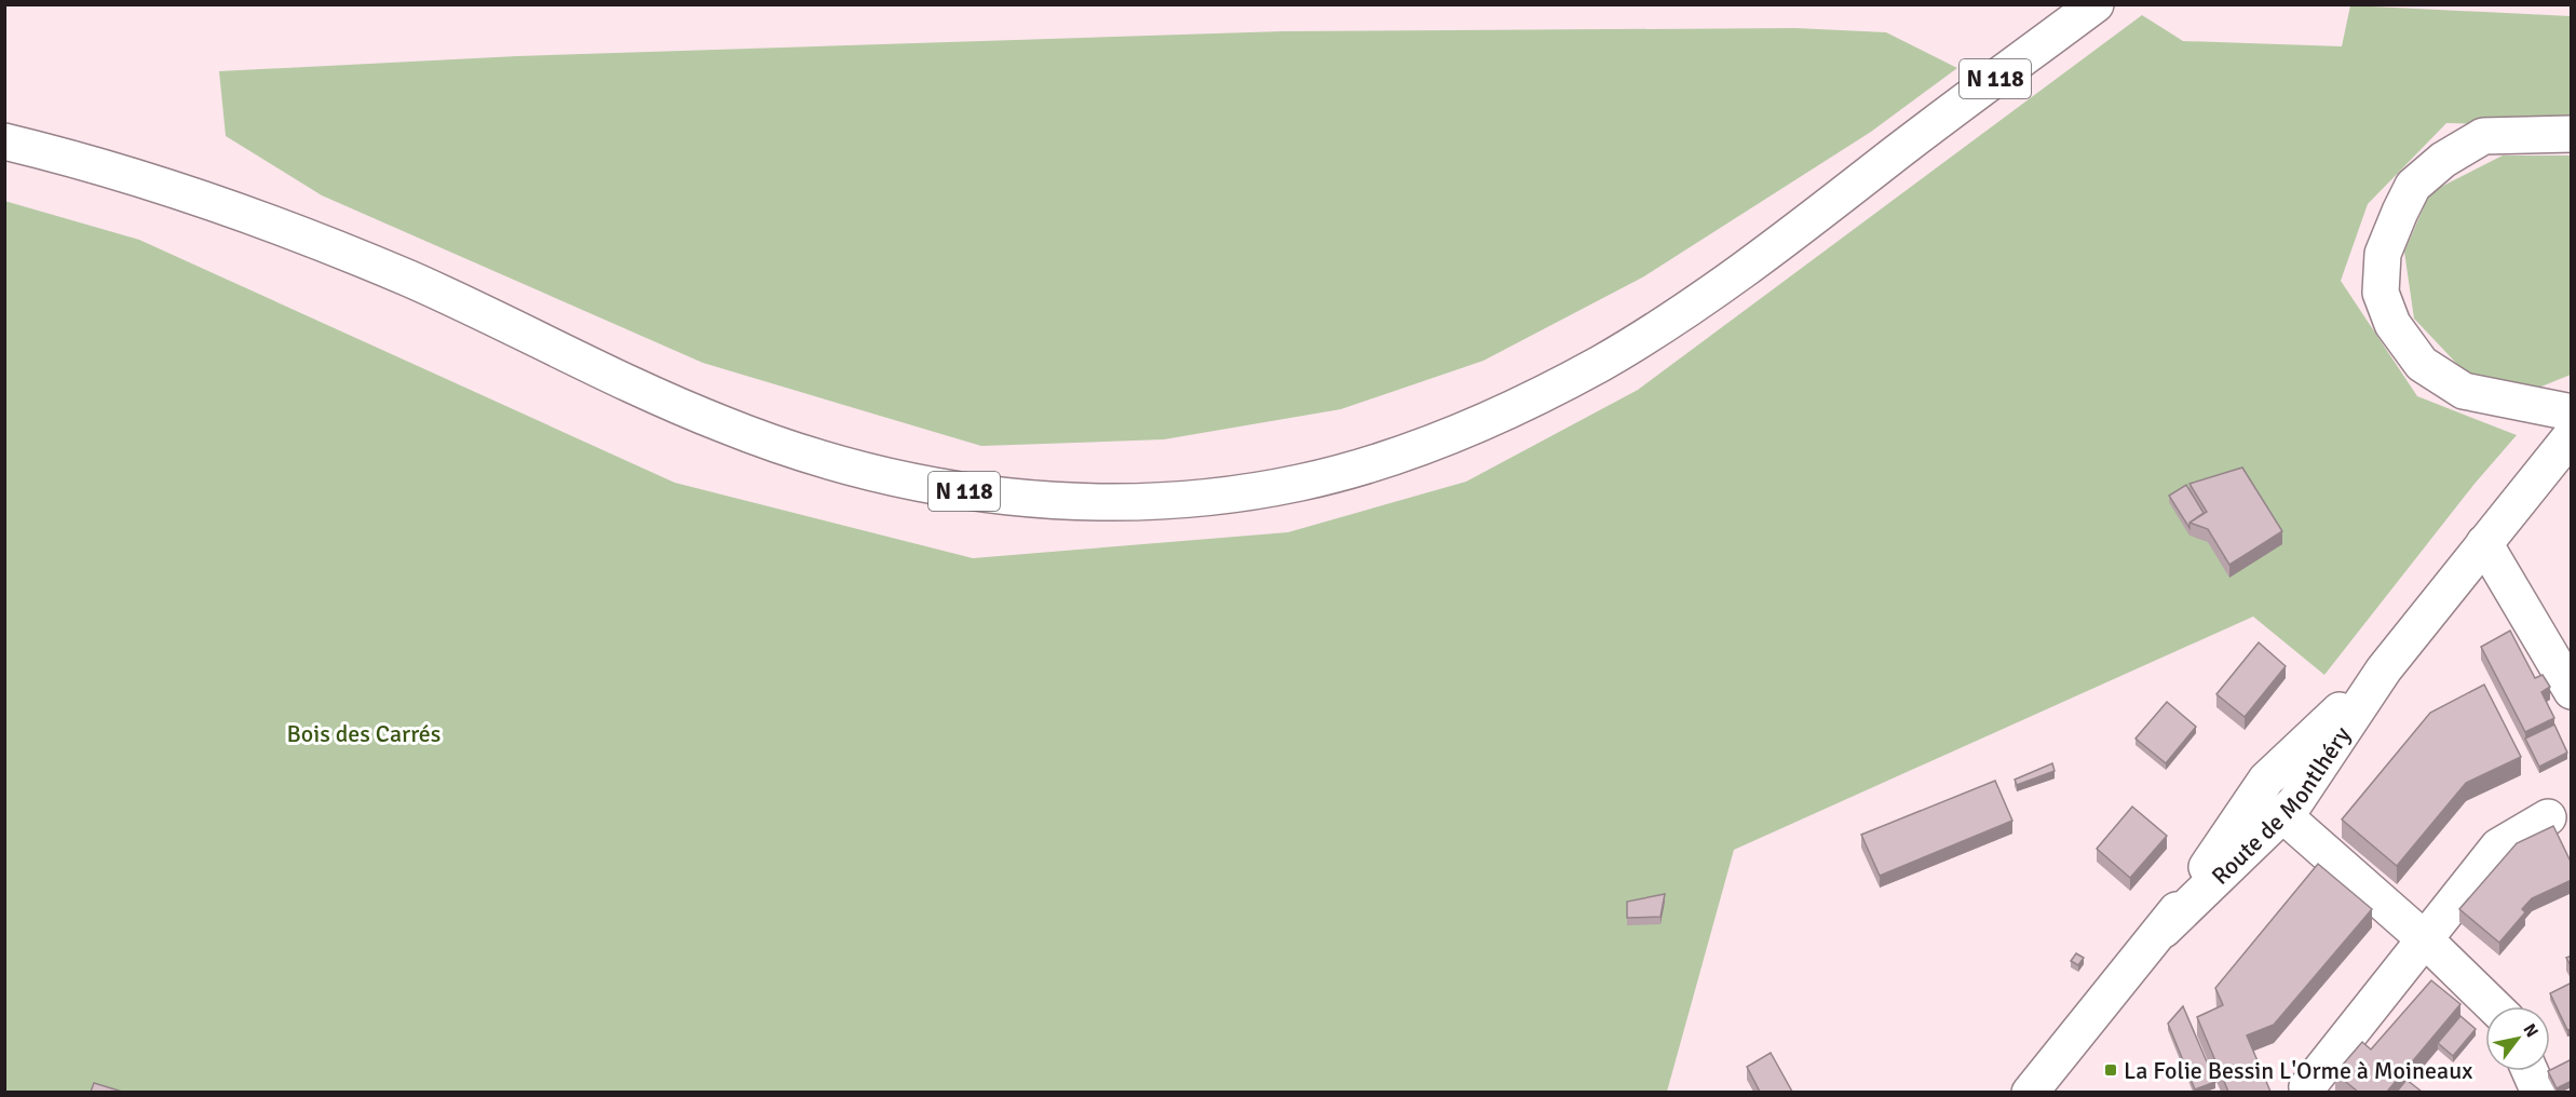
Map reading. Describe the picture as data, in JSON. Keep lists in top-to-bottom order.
{
  "streets": {
    "main road": ["N 118", "Route de Montlhéry"]
  },
  "parks": ["Bois des Carrés"],
  "places": {
    "transit": ["La Folie Bessin L'Orme à Moineaux"]
  },
  "north": "top right"
}
